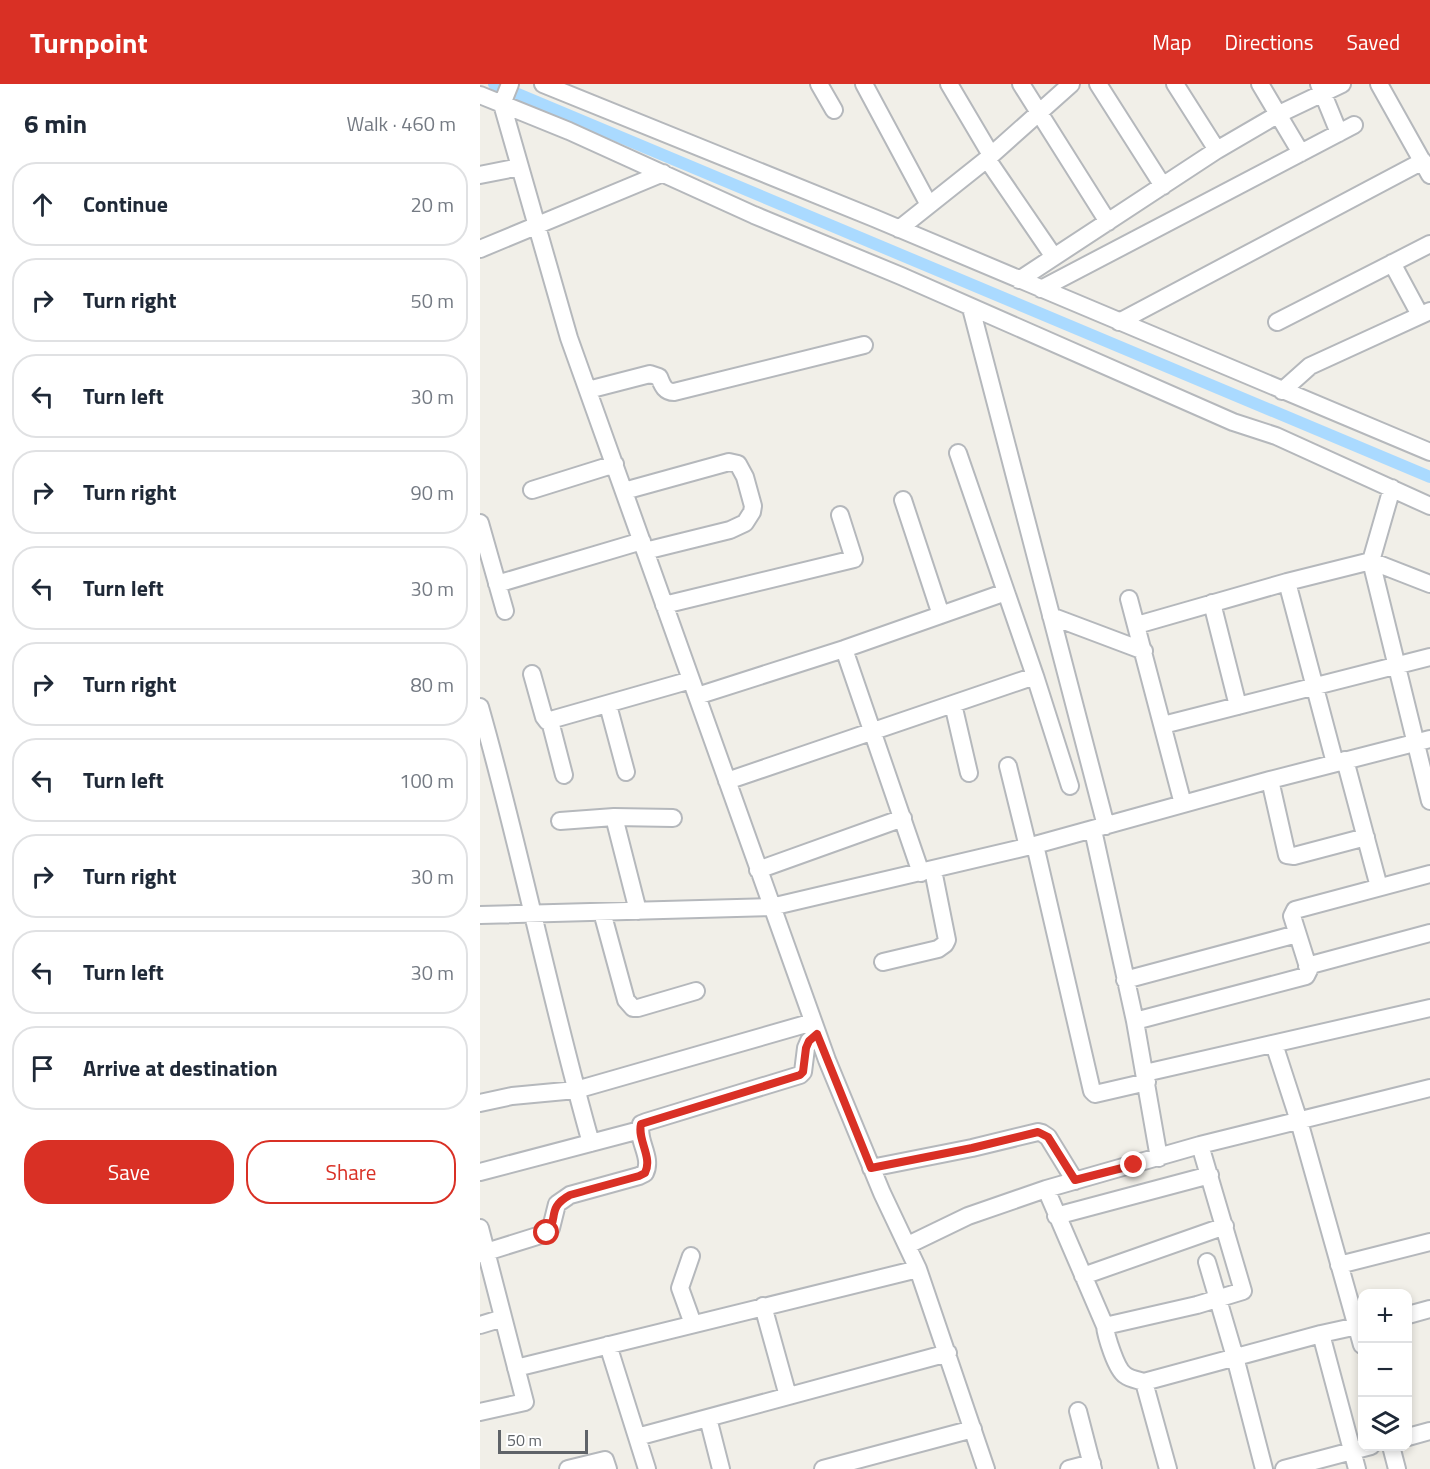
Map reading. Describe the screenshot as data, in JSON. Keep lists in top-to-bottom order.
{
  "scale_bar": "50 m",
  "page": {
    "header": "Turnpoint",
    "nav": ["Map", "Directions", "Saved"],
    "heading": ["6 min", "Walk · 460 m"],
    "list": [
      ["Continue", "20 m"],
      ["Turn right", "50 m"],
      ["Turn left", "30 m"],
      ["Turn right", "90 m"],
      ["Turn left", "30 m"],
      ["Turn right", "80 m"],
      ["Turn left", "100 m"],
      ["Turn right", "30 m"],
      ["Turn left", "30 m"],
      "Arrive at destination"
    ],
    "buttons": ["Save", "Share"],
    "map_buttons": ["+", "−"],
    "scale": "50 m"
  }
}
